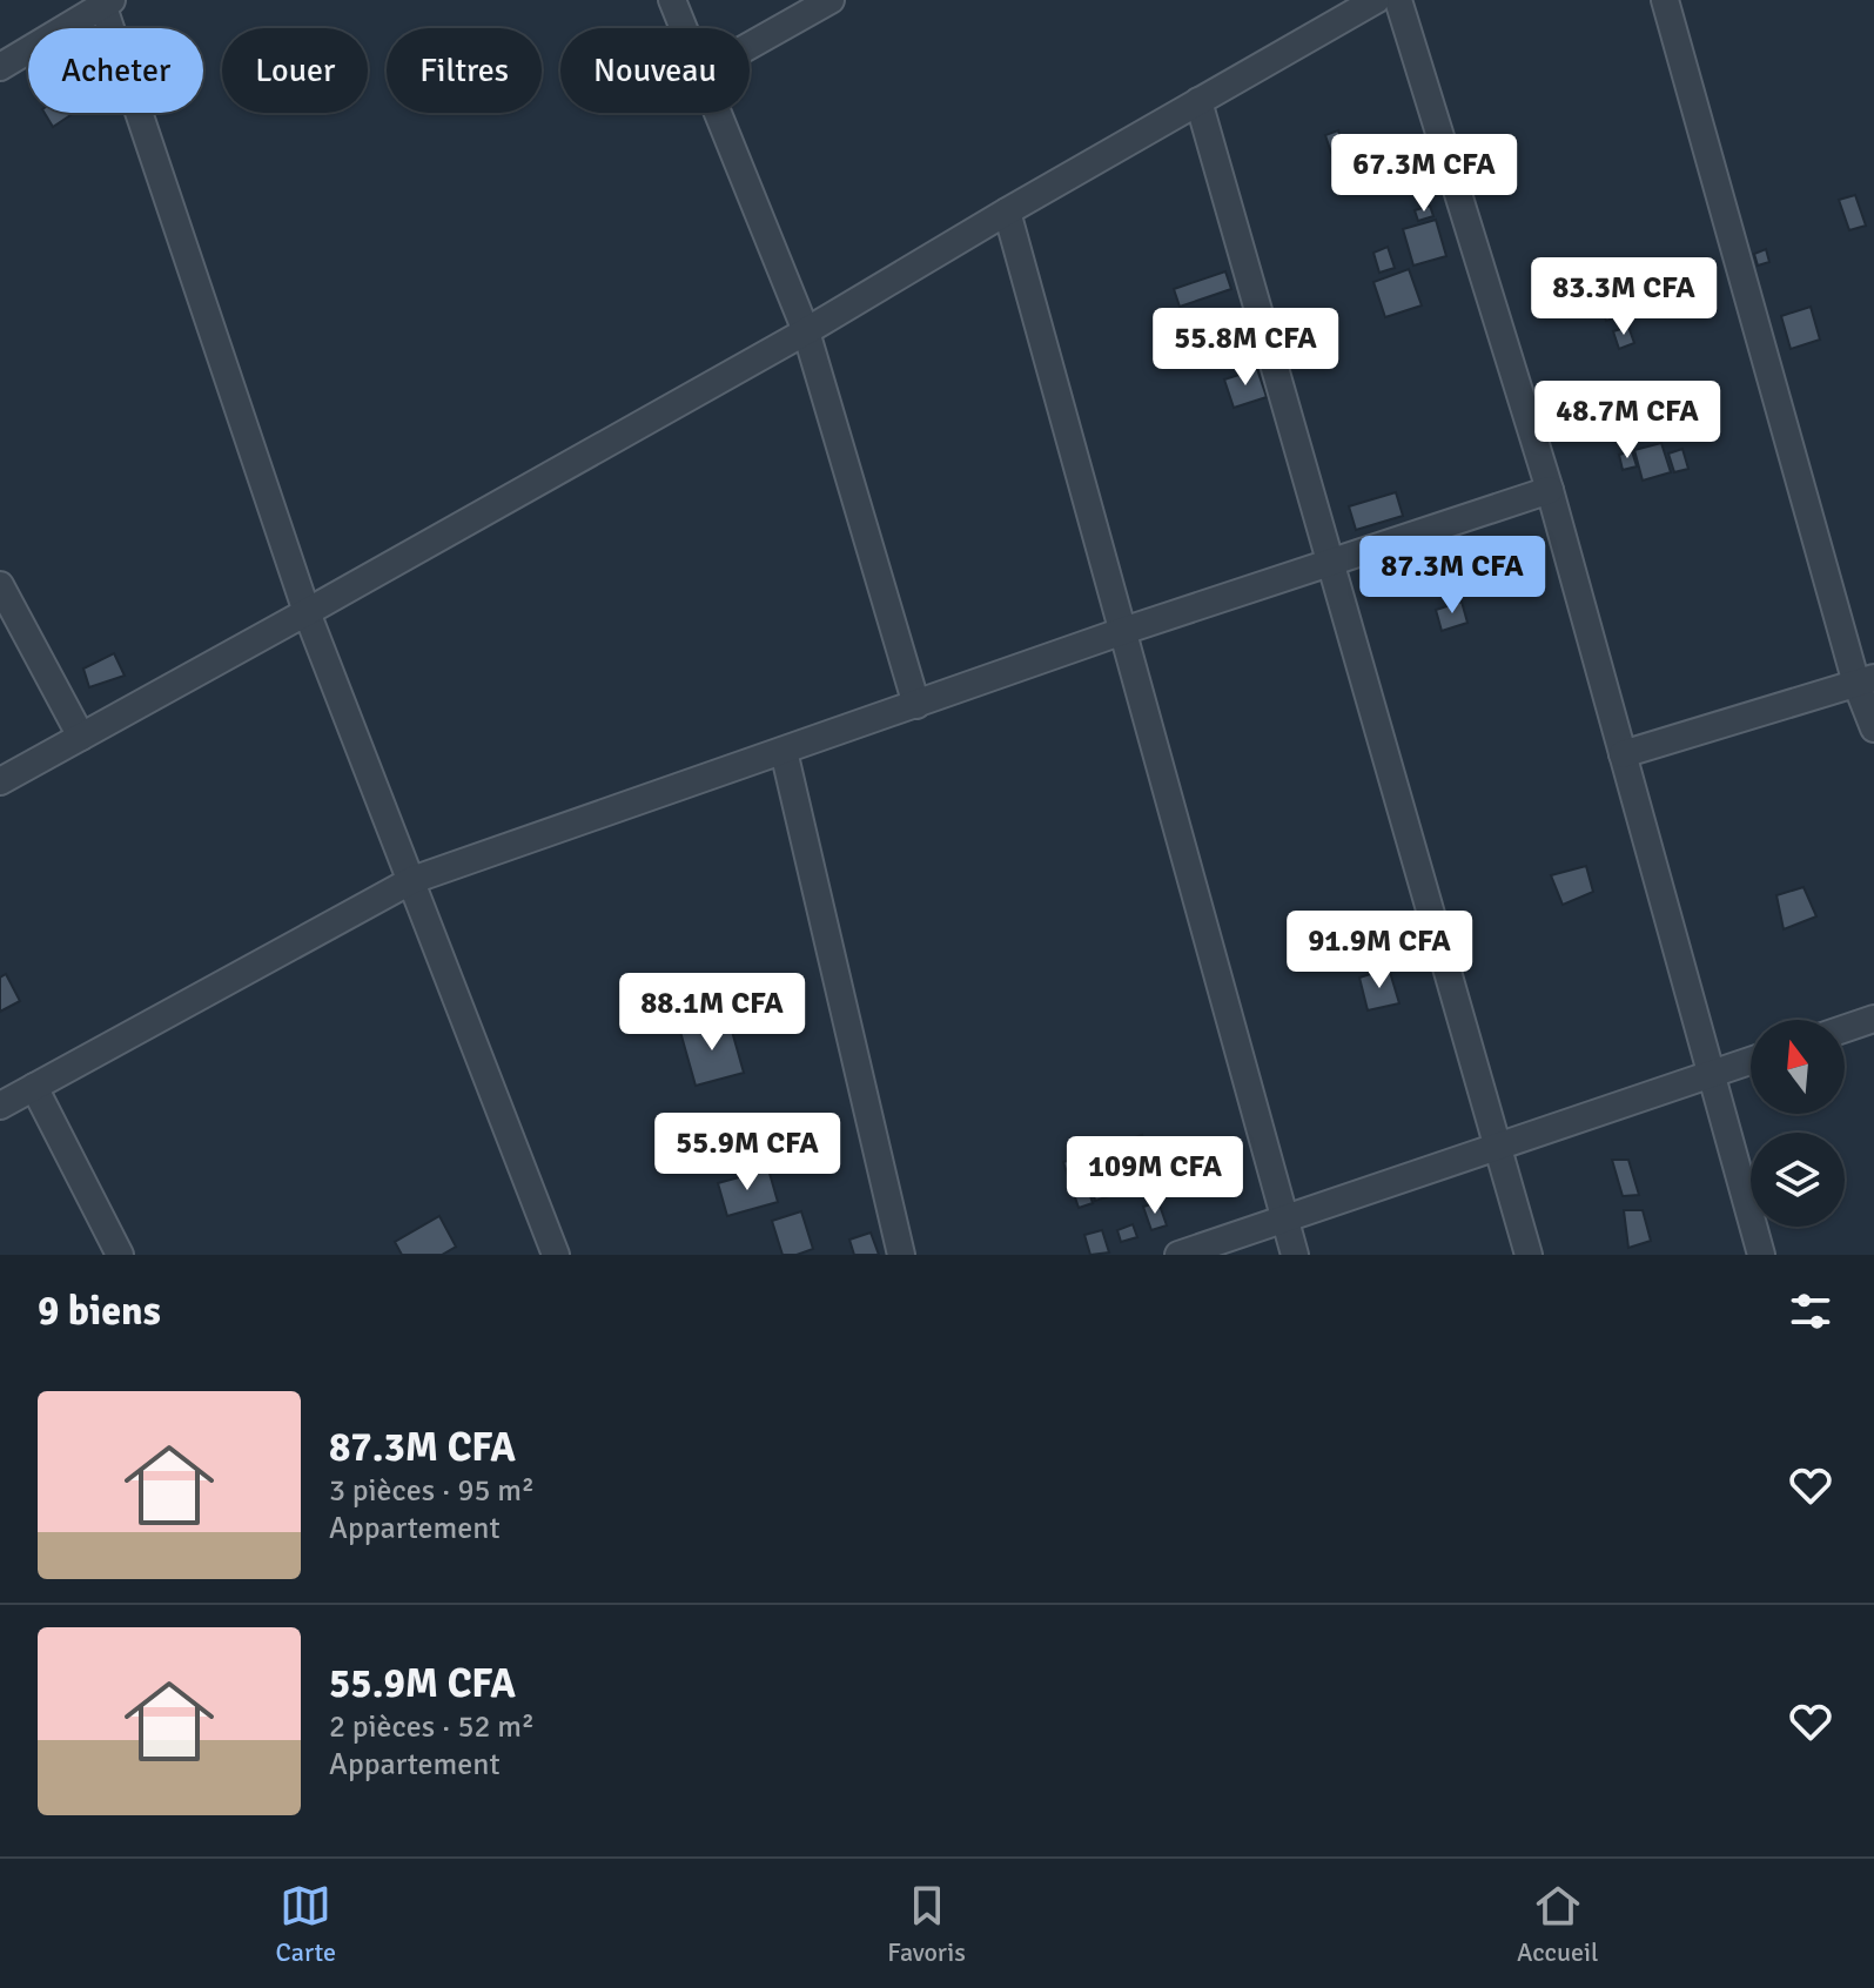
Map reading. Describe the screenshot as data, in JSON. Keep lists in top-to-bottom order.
{
  "north": "top",
  "page": {
    "chip": [
      "Acheter",
      "Louer",
      "Filtres",
      "Nouveau"
    ],
    "price": [
      "67.3M CFA",
      "83.3M CFA",
      "55.8M CFA",
      "48.7M CFA",
      "87.3M CFA",
      "91.9M CFA",
      "88.1M CFA",
      "55.9M CFA",
      "109M CFA"
    ],
    "heading": "9 biens",
    "list": [
      {
        "name": "87.3M CFA",
        "note": "3 pièces · 95 m² · Appartement"
      },
      {
        "name": "55.9M CFA",
        "note": "2 pièces · 52 m² · Appartement"
      }
    ],
    "tabs": ["Carte", "Favoris", "Accueil"]
  }
}
